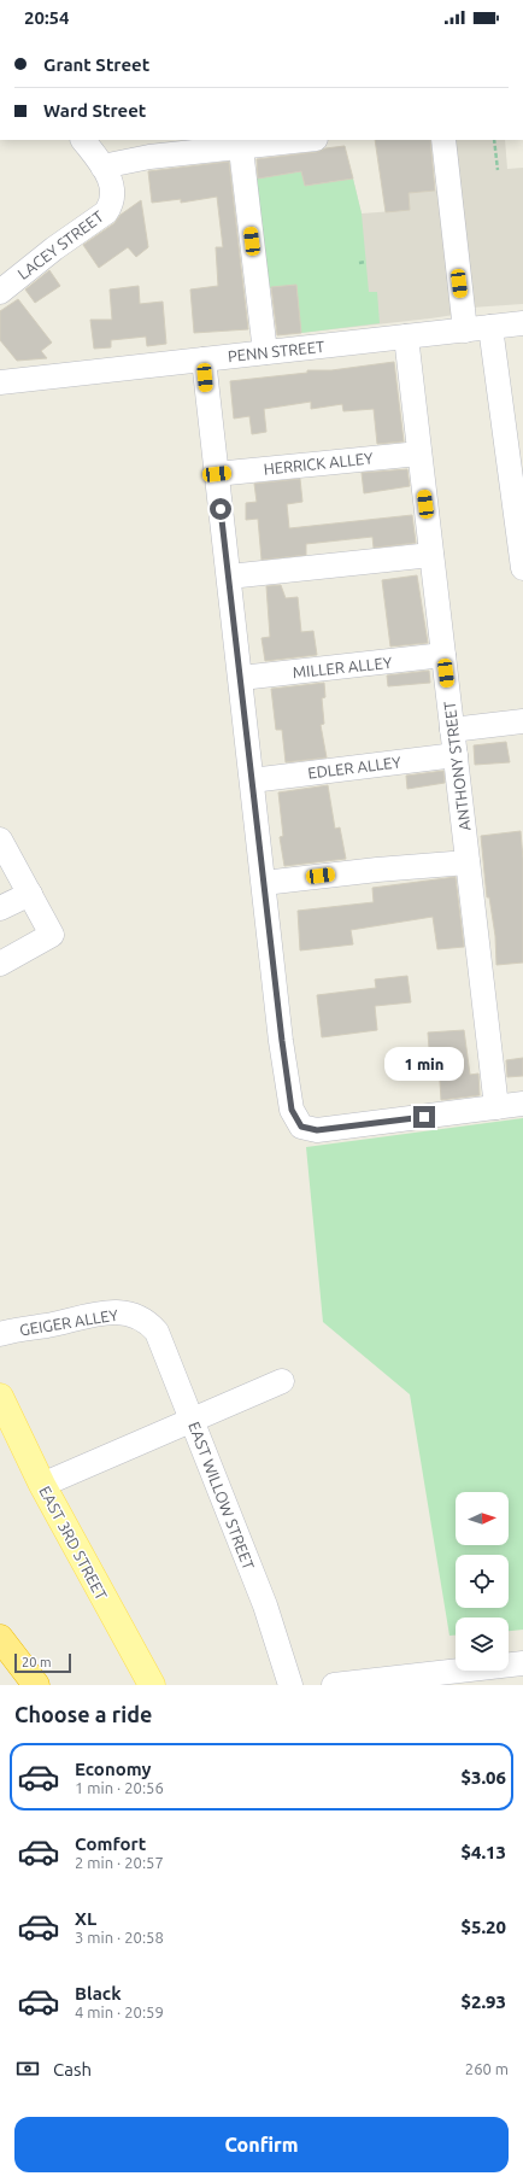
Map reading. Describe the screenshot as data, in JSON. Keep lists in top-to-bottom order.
{
  "streets": {
    "main road": ["EAST 3RD STREET"],
    "street": [
      "LACEY STREET",
      "PENN STREET",
      "HERRICK ALLEY",
      "MILLER ALLEY",
      "ANTHONY STREET",
      "EDLER ALLEY",
      "GEIGER ALLEY",
      "EAST WILLOW STREET"
    ]
  },
  "crossings": [
    ["PENN STREET", "ANTHONY STREET"],
    ["HERRICK ALLEY", "ANTHONY STREET"],
    ["MILLER ALLEY", "ANTHONY STREET"],
    ["ANTHONY STREET", "EDLER ALLEY"],
    ["GEIGER ALLEY", "EAST WILLOW STREET"]
  ],
  "scale_bar": "20 m",
  "north": "right",
  "page": {
    "status": "20:54",
    "banner": ["Grant Street", "Ward Street"],
    "bubble": "1 min",
    "scale": "20 m",
    "heading": "Choose a ride",
    "list": [
      {
        "name": "Economy",
        "note": "1 min · 20:56",
        "value": "$3.06"
      },
      {
        "name": "Comfort",
        "note": "2 min · 20:57",
        "value": "$4.13"
      },
      {
        "name": "XL",
        "note": "3 min · 20:58",
        "value": "$5.20"
      },
      {
        "name": "Black",
        "note": "4 min · 20:59",
        "value": "$2.93"
      }
    ],
    "pay": ["Cash", "260 m"],
    "buttons": "Confirm"
  }
}
